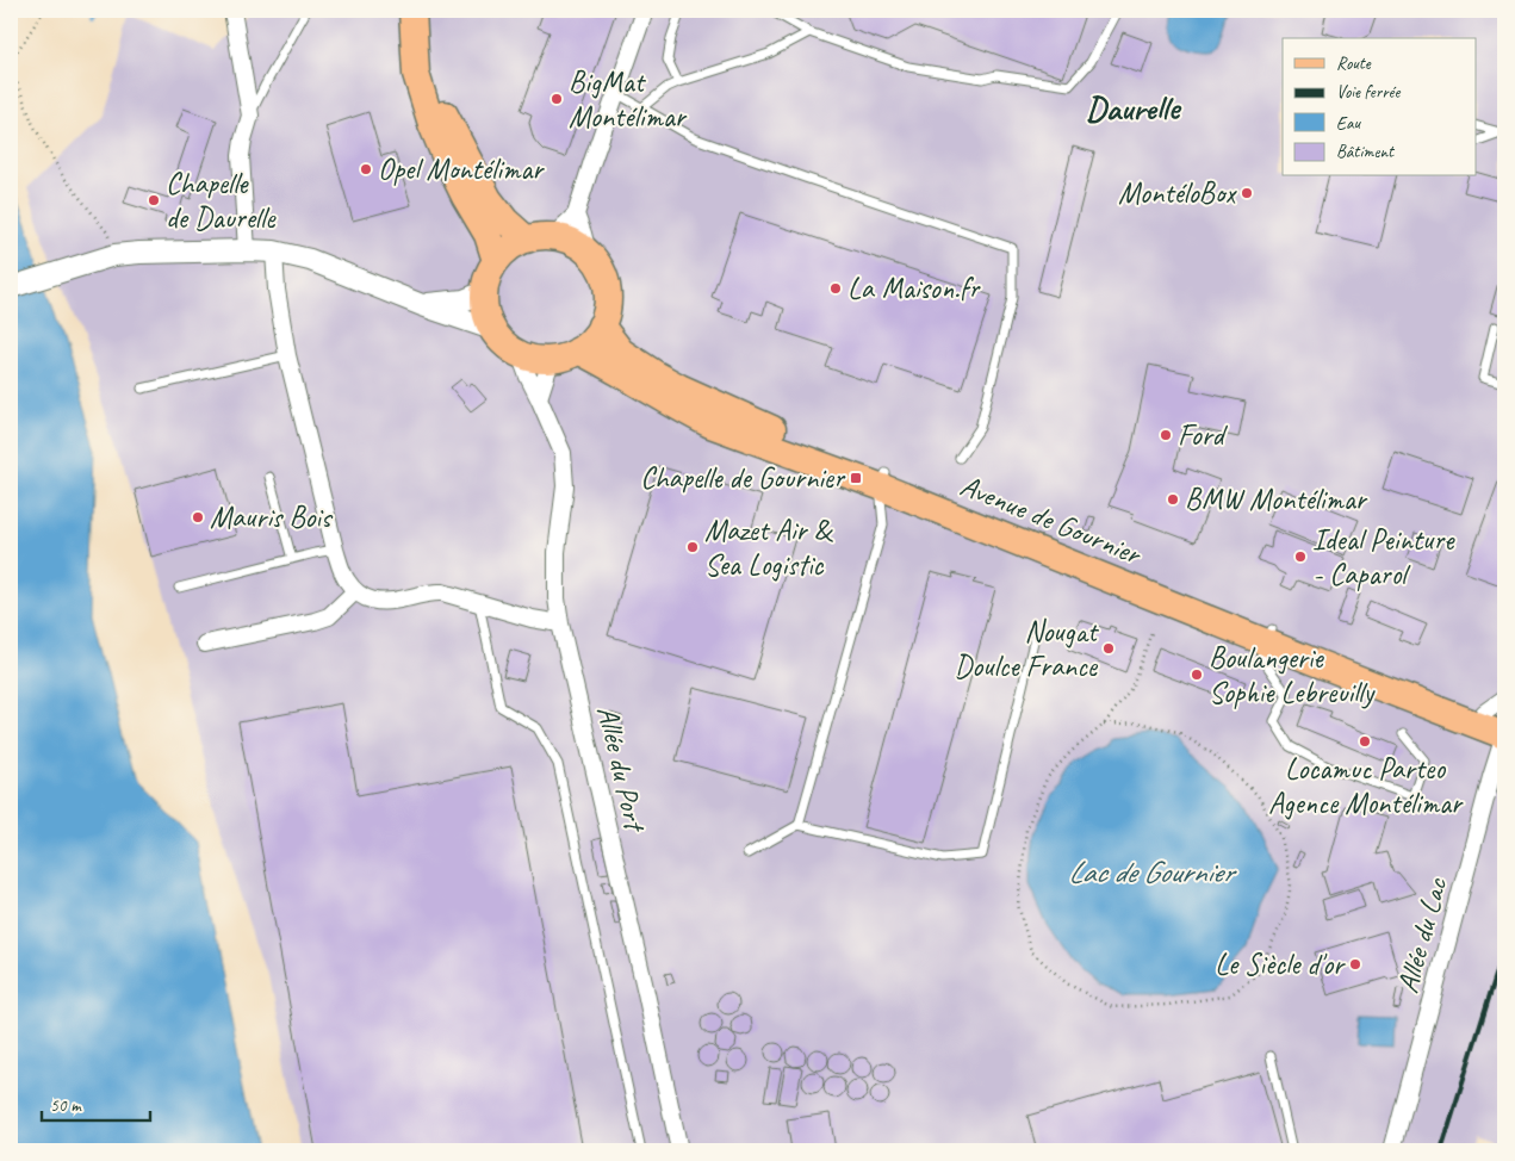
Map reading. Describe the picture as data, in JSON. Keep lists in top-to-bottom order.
{
  "streets": {
    "main road": ["Avenue de Gournier"],
    "street": ["Allée du Port", "Allée du Lac"]
  },
  "crossings": [
    ["Avenue de Gournier", "Allée du Port"],
    ["Avenue de Gournier", "Allée du Lac"]
  ],
  "districts": ["Daurelle"],
  "water": ["Lac de Gournier"],
  "places": {
    "other": [
      "BigMat Montélimar",
      "Opel Montélimar",
      "MontéloBox",
      "Chapelle de Daurelle",
      "La Maison.fr",
      "Ford",
      "BMW Montélimar",
      "Mauris Bois",
      "Mazet Air & Sea Logistic",
      "Ideal Peinture - Caparol",
      "Nougat Doulce France",
      "Boulangerie Sophie Lebreuilly",
      "Locamuc Parteo Agence Montélimar",
      "Le Siècle d'or"
    ],
    "transit": ["Chapelle de Gournier"]
  },
  "legend": [
    "Route",
    "Voie ferrée",
    "Eau",
    "Bâtiment"
  ],
  "scale_bar": "50 m"
}
